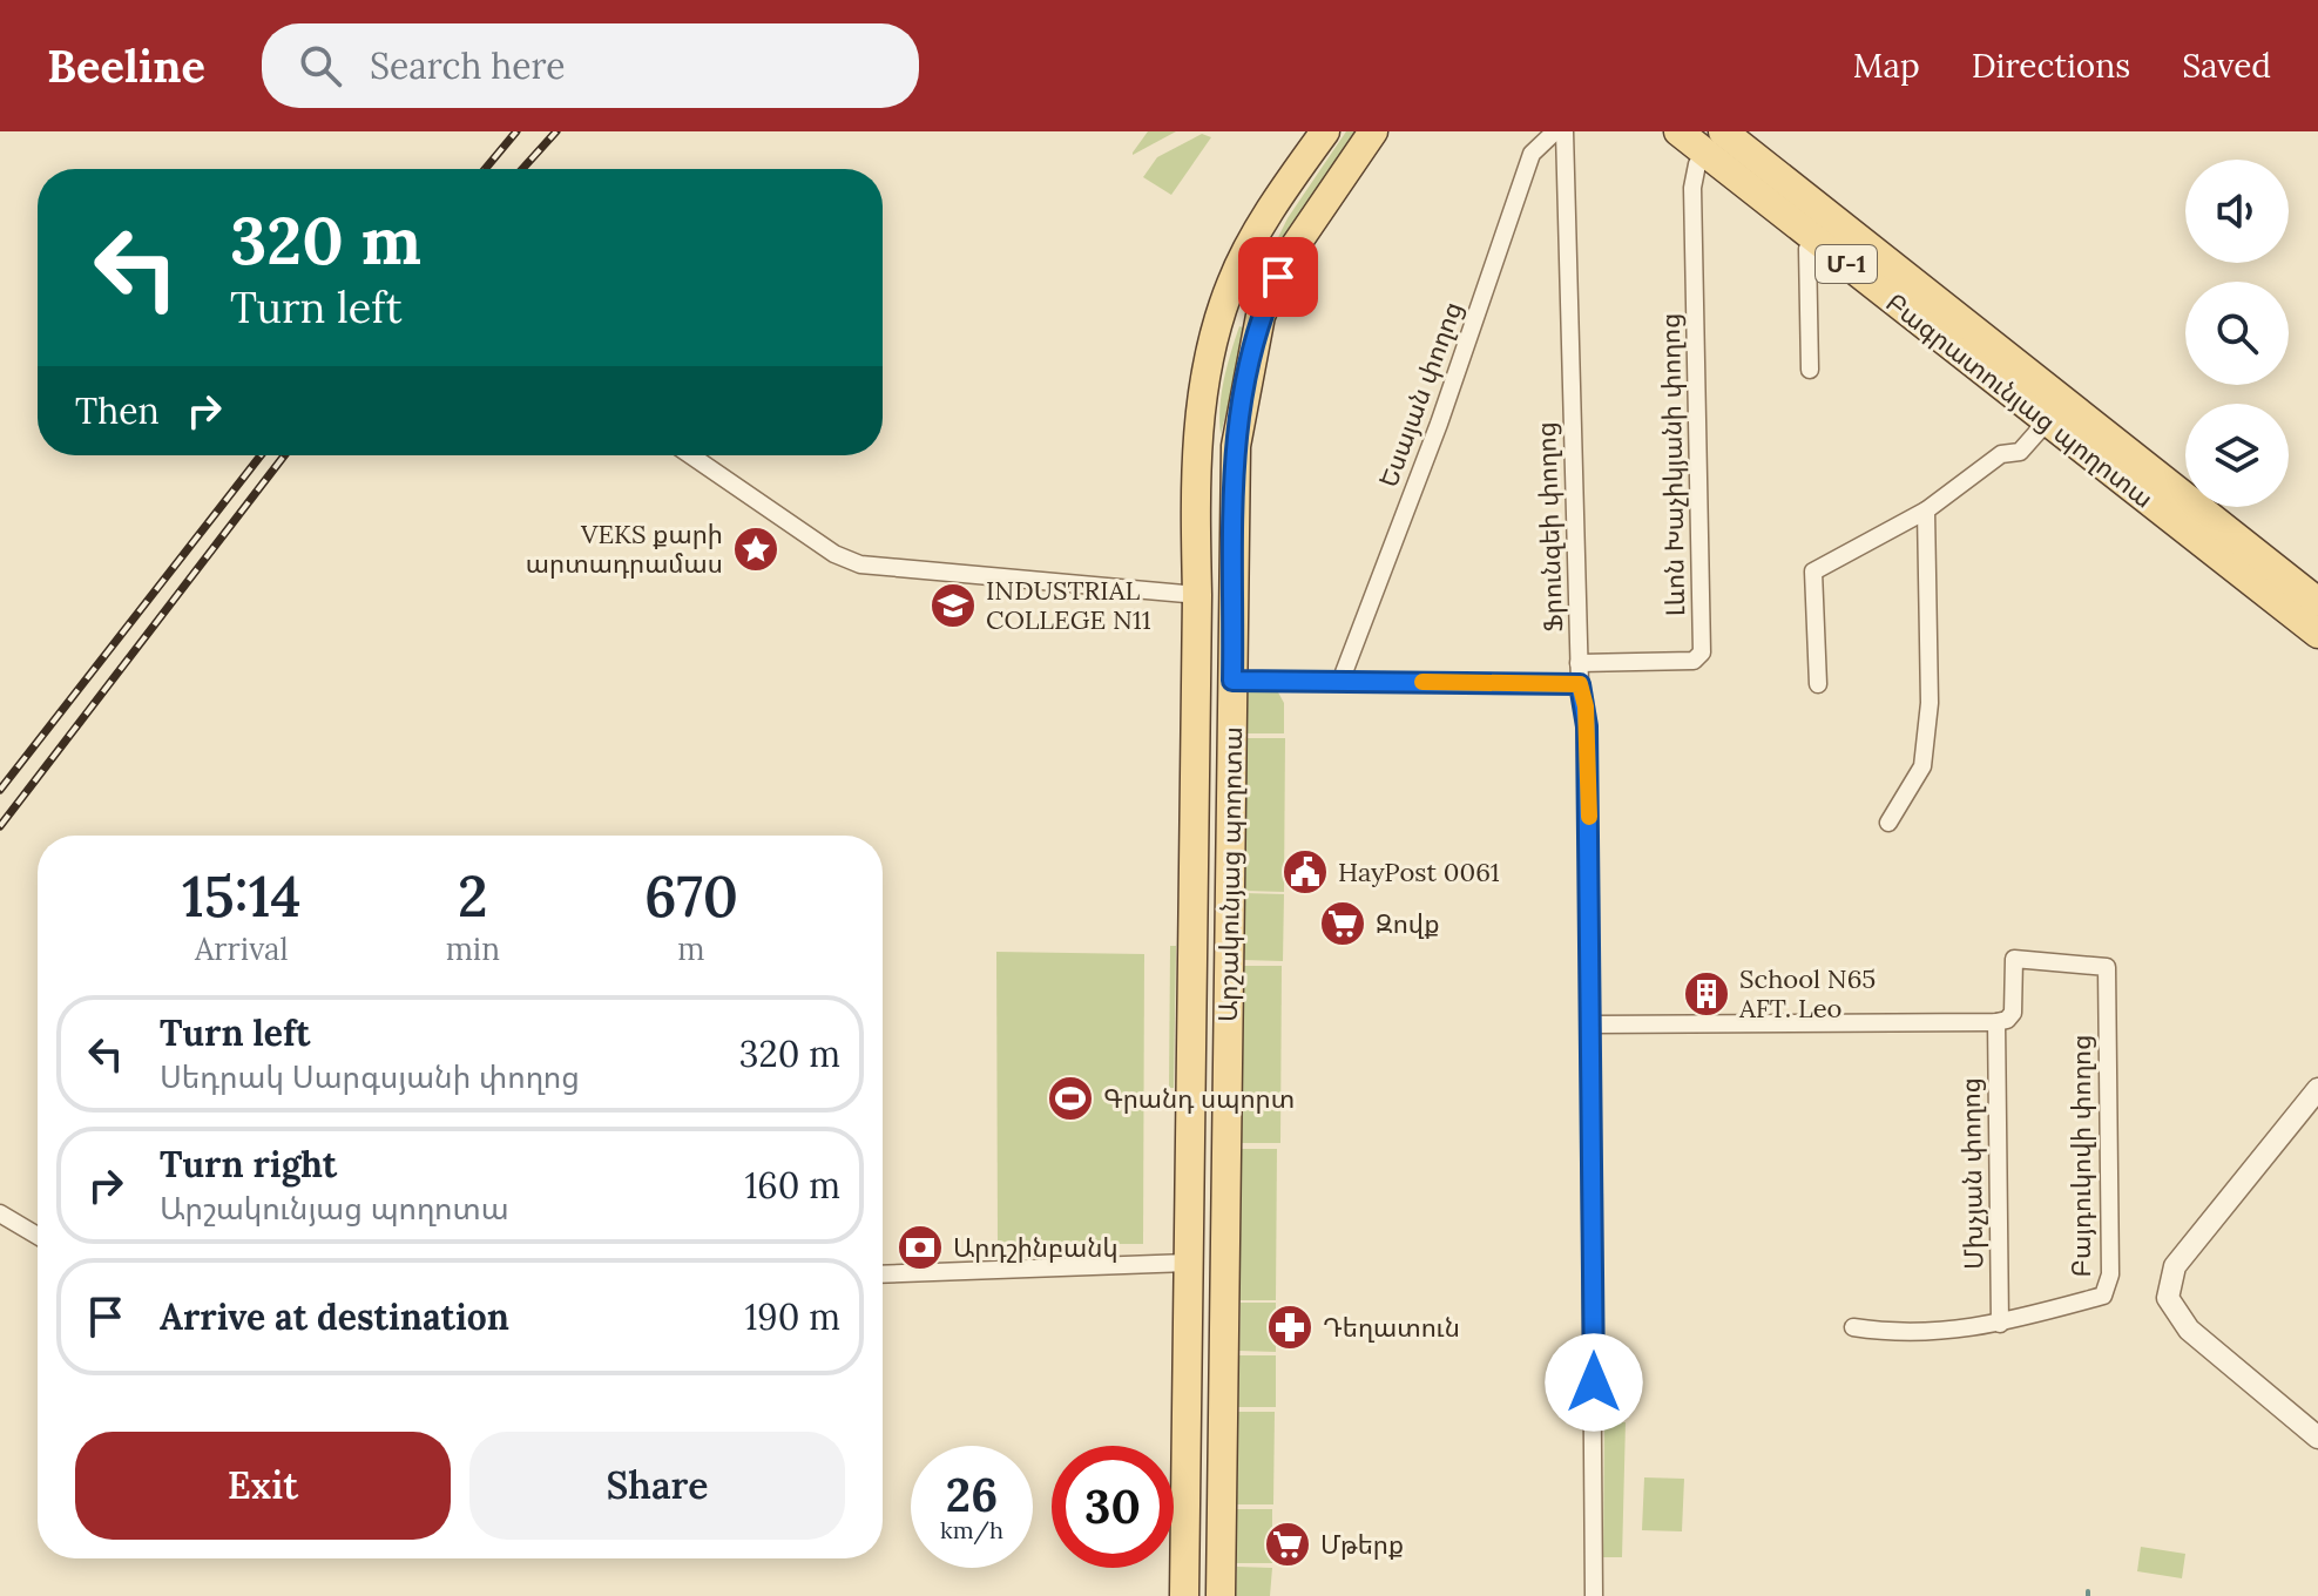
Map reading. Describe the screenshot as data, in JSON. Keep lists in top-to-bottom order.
{
  "streets": {
    "main road": ["Մ-1", "Բագրատունյաց պողոտա", "Արշակունյաց պողոտա"],
    "street": [
      "Եսայան փողոց",
      "Լևոն Խաչիկյանի փողոց",
      "Ֆրունզեի փողոց",
      "Բայդուկովի փողոց",
      "Մխչյան փողոց"
    ]
  },
  "crossings": [
    ["Բագրատունյաց պողոտա", "Լևոն Խաչիկյանի փողոց"],
    ["Լևոն Խաչիկյանի փողոց", "Ֆրունզեի փողոց"],
    ["Բայդուկովի փողոց", "Մխչյան փողոց"]
  ],
  "places": {
    "place": ["VEKS քարի արտադրամաս"],
    "school or university": ["INDUSTRIAL COLLEGE N11"],
    "public building": ["HayPost 0061"],
    "supermarket": ["Զովք", "Մթերք"],
    "building": ["School N65 AFT. Leo"],
    "sports": ["Գրանդ սպորտ"],
    "bank": ["Արդշինբանկ"],
    "pharmacy": ["Դեղատուն"]
  },
  "page": {
    "header": "Beeline",
    "search": "Search here",
    "nav": ["Map", "Directions", "Saved"],
    "turn": ["320 m", "Turn left"],
    "then": "Then",
    "eta": [
      "15:14",
      "Arrival",
      "2",
      "min",
      "670",
      "m"
    ],
    "list": [
      {
        "name": "Turn left",
        "note": "Սեդրակ Սարգսյանի փողոց",
        "value": "320 m"
      },
      {
        "name": "Turn right",
        "note": "Արշակունյաց պողոտա",
        "value": "160 m"
      },
      {
        "name": "Arrive at destination",
        "value": "190 m"
      }
    ],
    "buttons": ["Exit", "Share"],
    "speed": "26 km/h",
    "limit": "30"
  }
}
